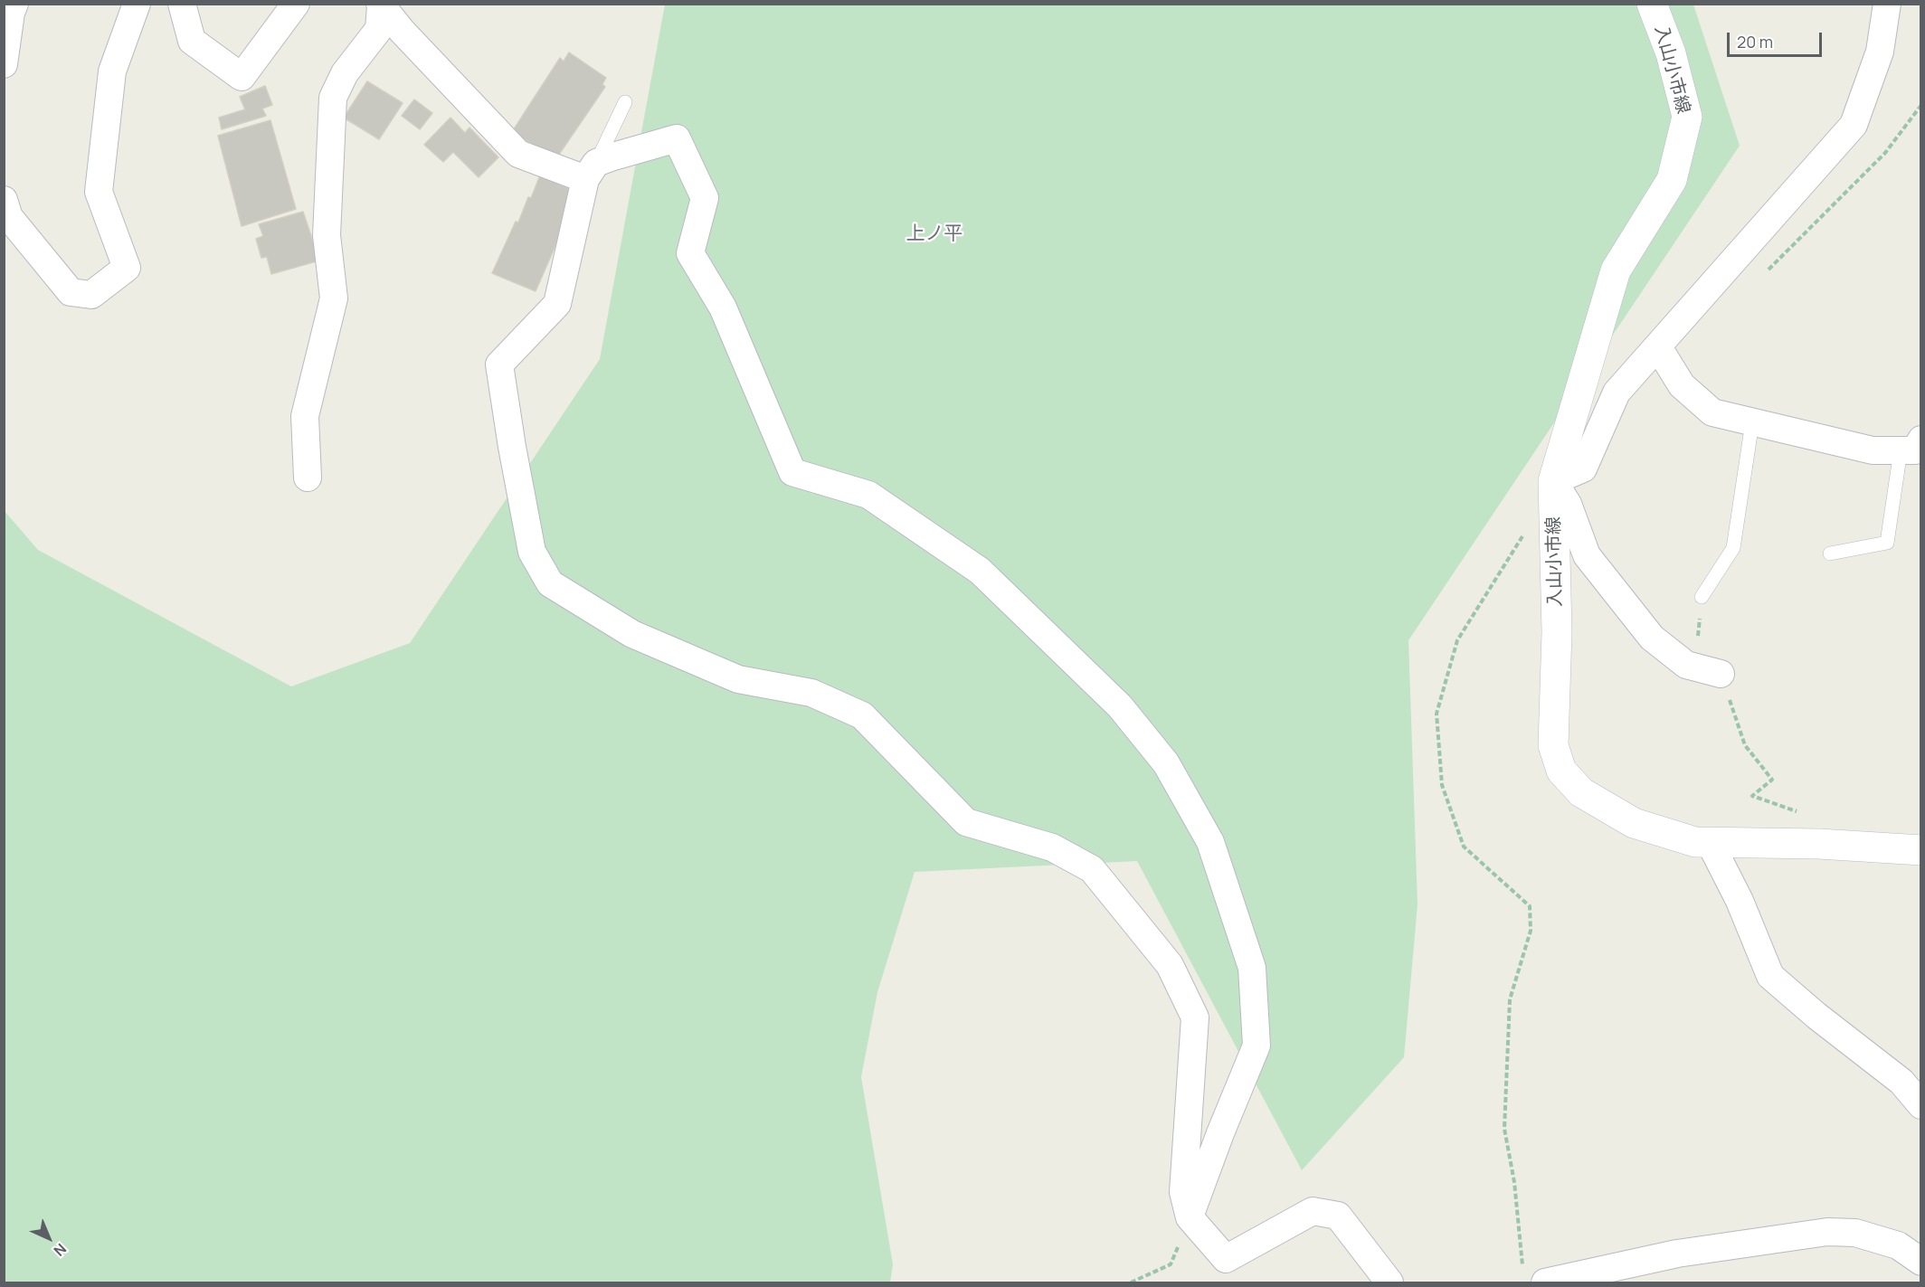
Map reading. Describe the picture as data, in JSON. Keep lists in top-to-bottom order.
{
  "streets": {
    "main road": ["入山小市線"]
  },
  "districts": ["上ノ平"],
  "scale_bar": "20 m",
  "north": "bottom right"
}
